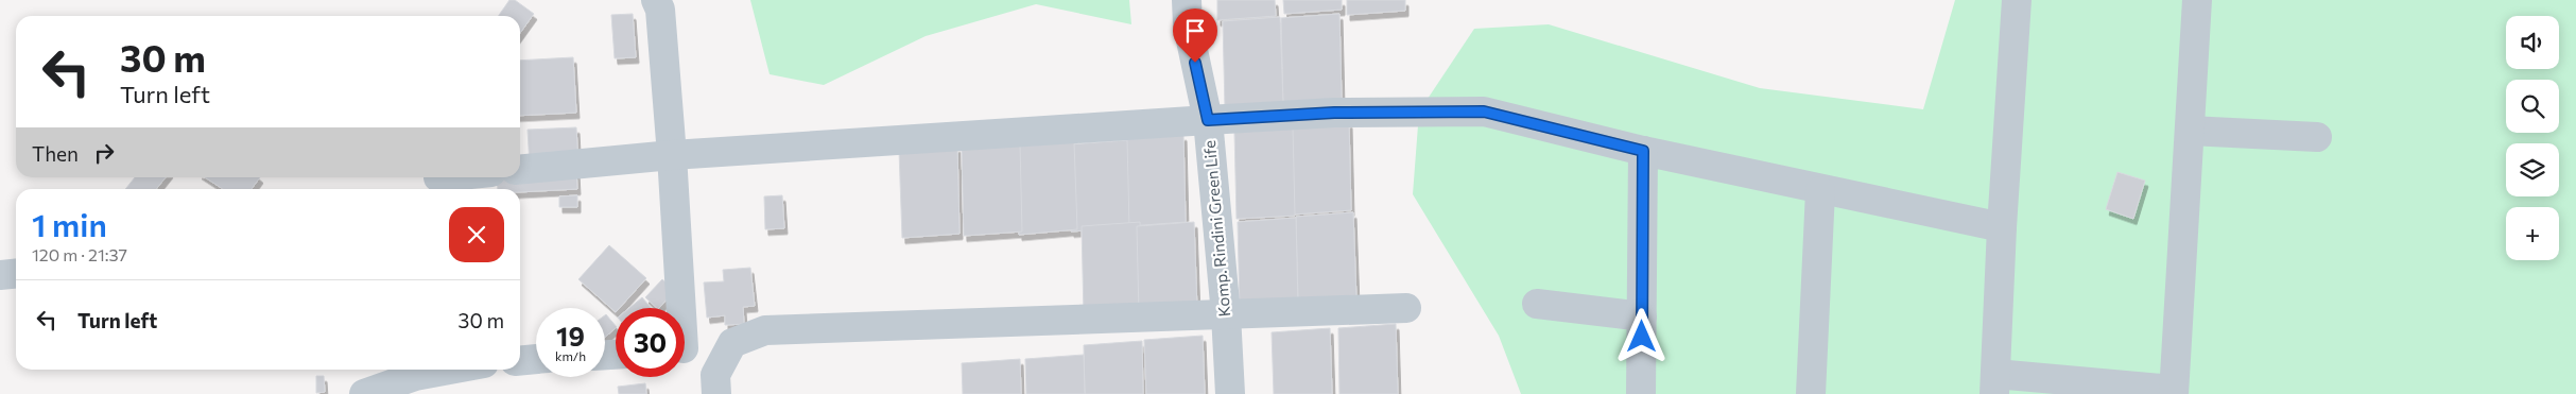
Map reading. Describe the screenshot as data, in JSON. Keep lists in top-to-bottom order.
{
  "streets": {
    "street": ["Komp. Rindini Green Life"]
  },
  "page": {
    "map_buttons": "+",
    "turn": ["30 m", "Turn left"],
    "then": "Then",
    "heading": ["1 min", "120 m · 21:37"],
    "list": [
      {
        "name": "Turn left",
        "value": "30 m"
      }
    ],
    "speed": "19 km/h",
    "limit": "30"
  }
}
